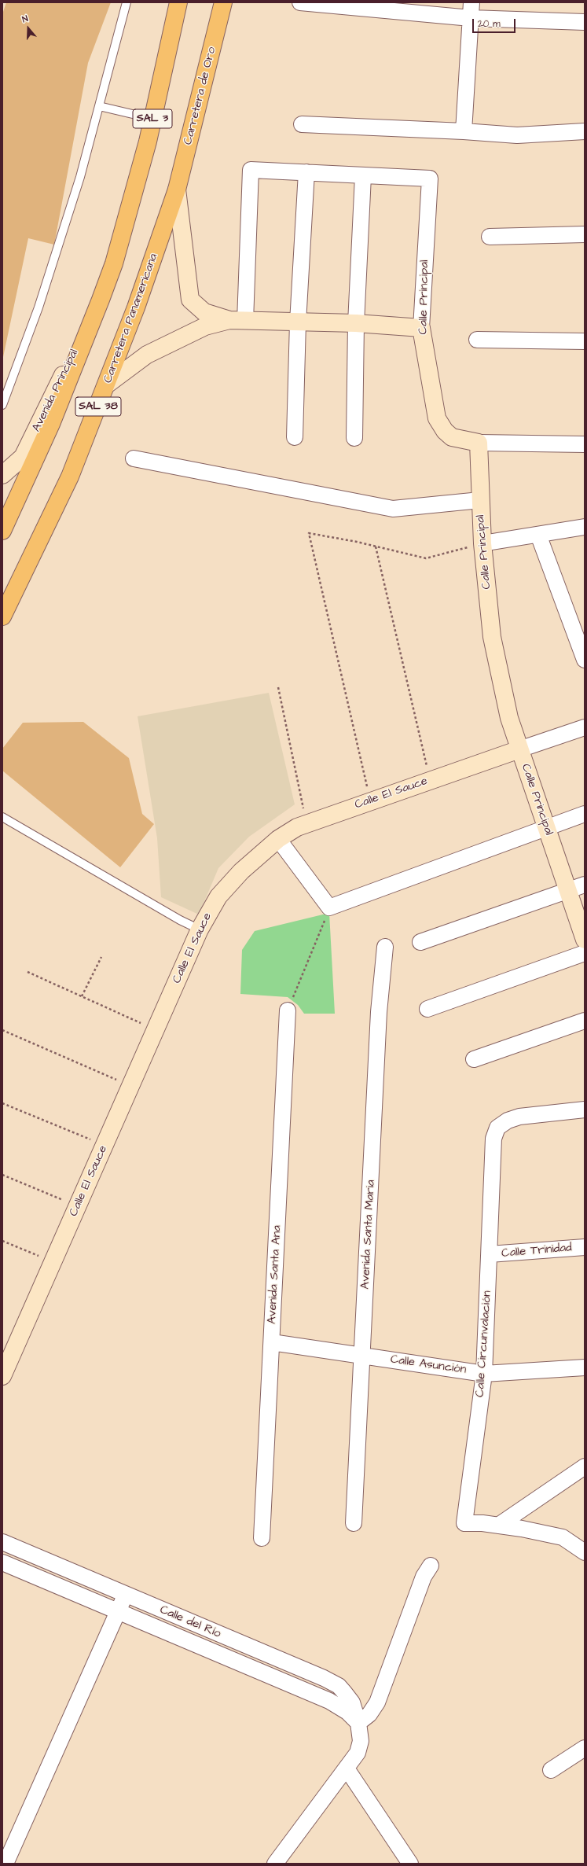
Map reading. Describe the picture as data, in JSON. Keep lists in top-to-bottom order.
{
  "streets": {
    "highway": [
      "Carretera de Oro",
      "SAL 3",
      "Carretera Panamericana",
      "SAL 38"
    ],
    "street": [
      "Calle Principal",
      "Avenida Principal",
      "Calle El Sauce",
      "Avenida Santa Maria",
      "Calle Trinidad",
      "Avenida Santa Ana",
      "Calle Circunvalación",
      "Calle Asunción",
      "Calle del Río"
    ]
  },
  "crossings": [
    ["Carretera de Oro", "Carretera Panamericana"],
    ["SAL 3", "SAL 38"],
    ["Calle Principal", "Calle El Sauce"],
    ["Avenida Principal", "SAL 38"],
    ["Avenida Santa Maria", "Calle Asunción"],
    ["Calle Trinidad", "Calle Circunvalación"],
    ["Avenida Santa Ana", "Calle Asunción"],
    ["Calle Circunvalación", "Calle Asunción"]
  ],
  "scale_bar": "20 m",
  "north": "top"
}
